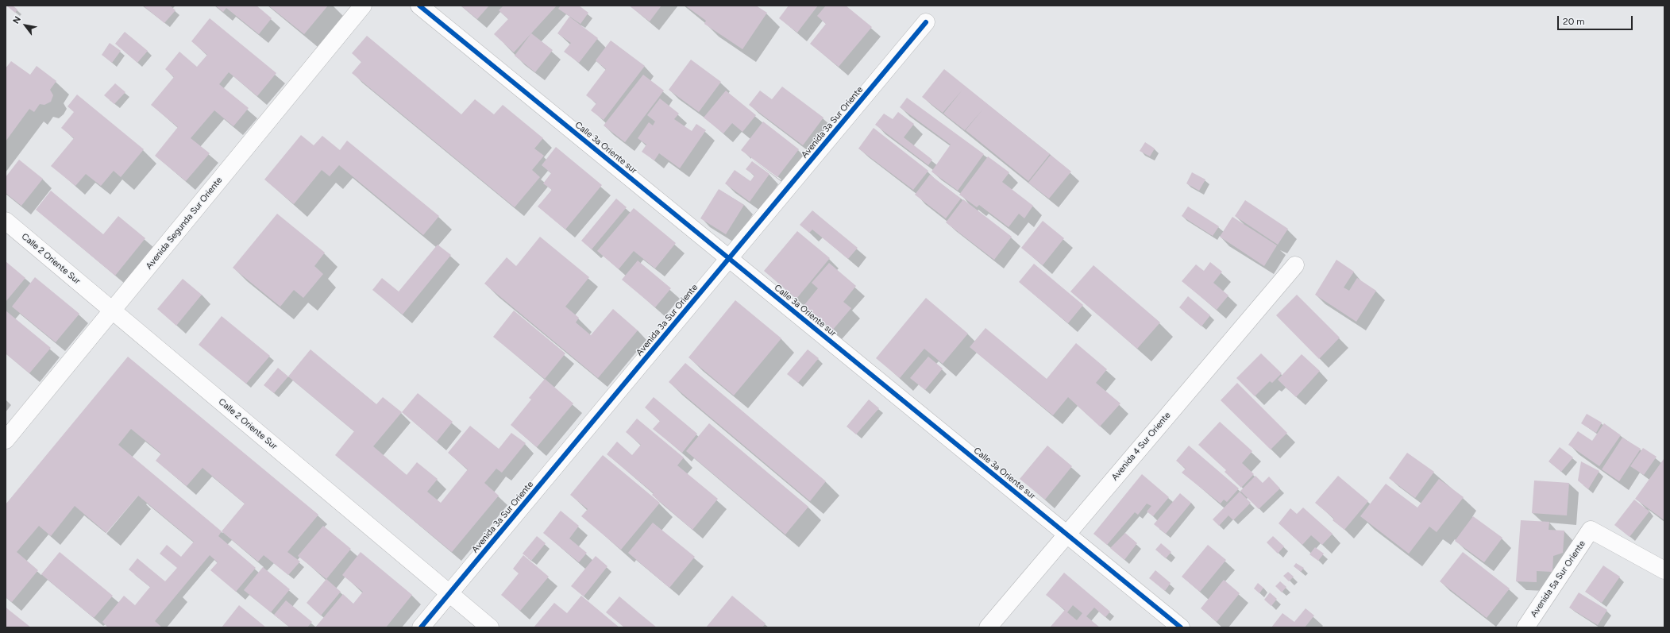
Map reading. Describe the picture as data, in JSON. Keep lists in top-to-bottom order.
{
  "streets": {
    "street": [
      "Avenida 3a Sur Oriente",
      "Calle 3a Oriente sur",
      "Avenida Segunda Sur Oriente",
      "Calle 2 Oriente Sur",
      "Avenida 4 Sur Oriente",
      "Avenida 5a Sur Oriente"
    ]
  },
  "crossings": [
    ["Avenida 3a Sur Oriente", "Calle 3a Oriente sur"],
    ["Avenida 3a Sur Oriente", "Calle 2 Oriente Sur"],
    ["Calle 3a Oriente sur", "Avenida 4 Sur Oriente"],
    ["Avenida Segunda Sur Oriente", "Calle 2 Oriente Sur"]
  ],
  "scale_bar": "20 m",
  "north": "top left"
}
